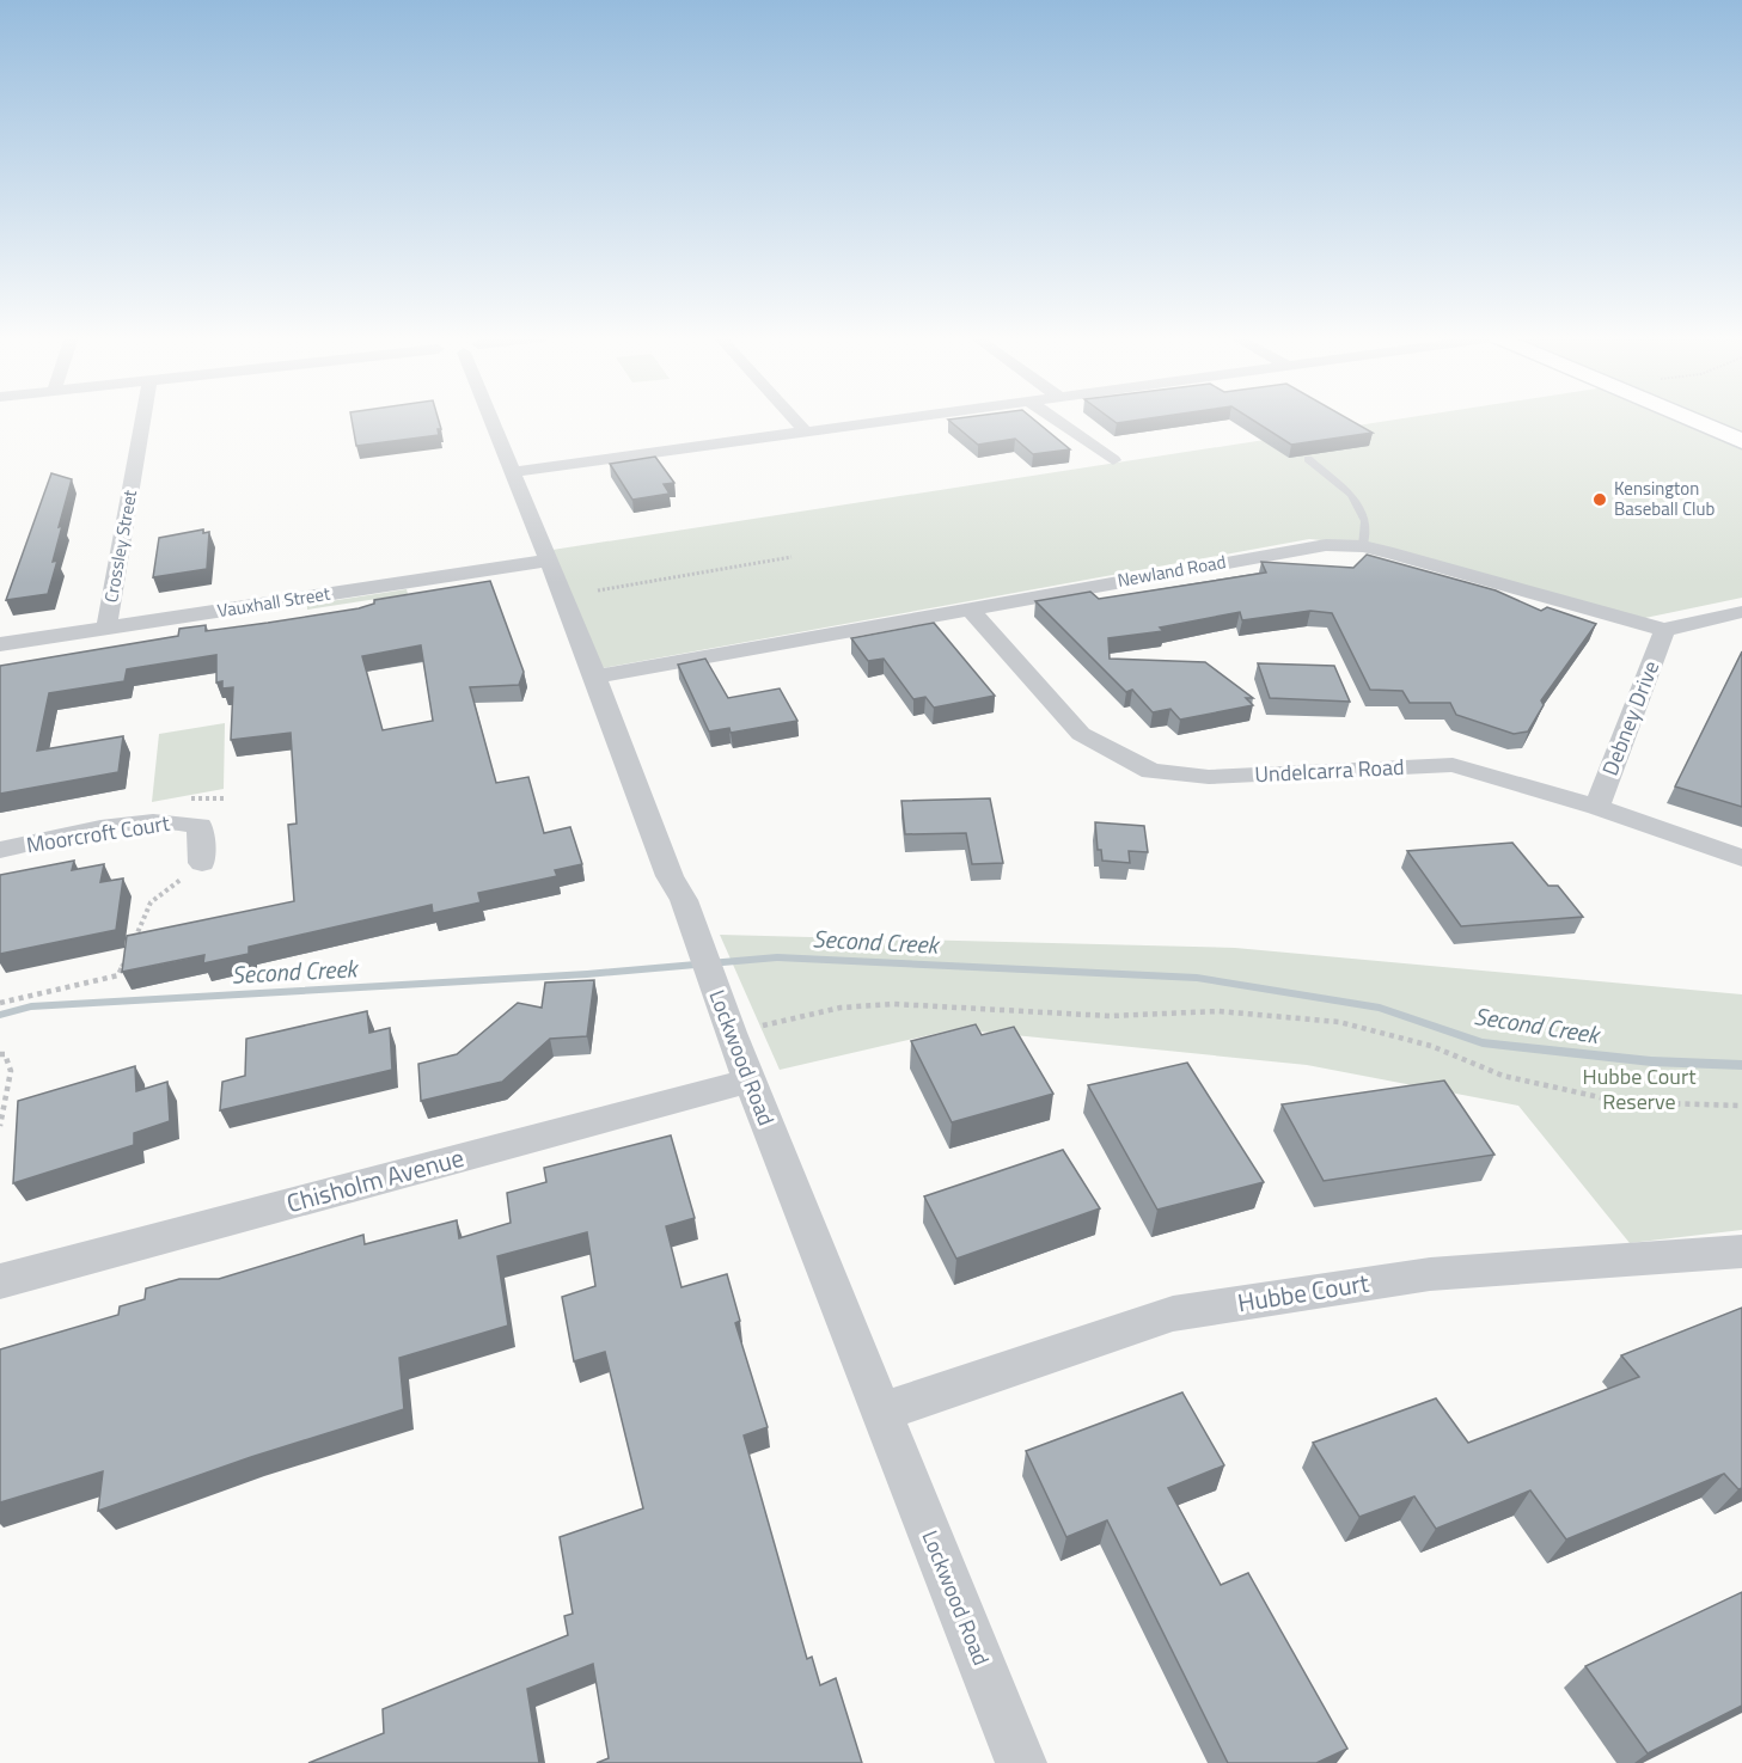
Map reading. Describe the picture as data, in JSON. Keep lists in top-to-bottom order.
{
  "streets": {
    "street": [
      "Crossley Street",
      "Newland Road",
      "Vauxhall Street",
      "Debney Drive",
      "Undelcarra Road",
      "Moorcroft Court",
      "Lockwood Road",
      "Chisholm Avenue",
      "Hubbe Court"
    ]
  },
  "crossings": [
    ["Crossley Street", "Vauxhall Street"],
    ["Newland Road", "Debney Drive"],
    ["Newland Road", "Undelcarra Road"],
    ["Newland Road", "Lockwood Road"],
    ["Vauxhall Street", "Lockwood Road"],
    ["Debney Drive", "Undelcarra Road"],
    ["Lockwood Road", "Chisholm Avenue"],
    ["Lockwood Road", "Hubbe Court"]
  ],
  "water": ["Second Creek"],
  "parks": ["Hubbe Court Reserve"],
  "places": ["Kensington Baseball Club"]
}
